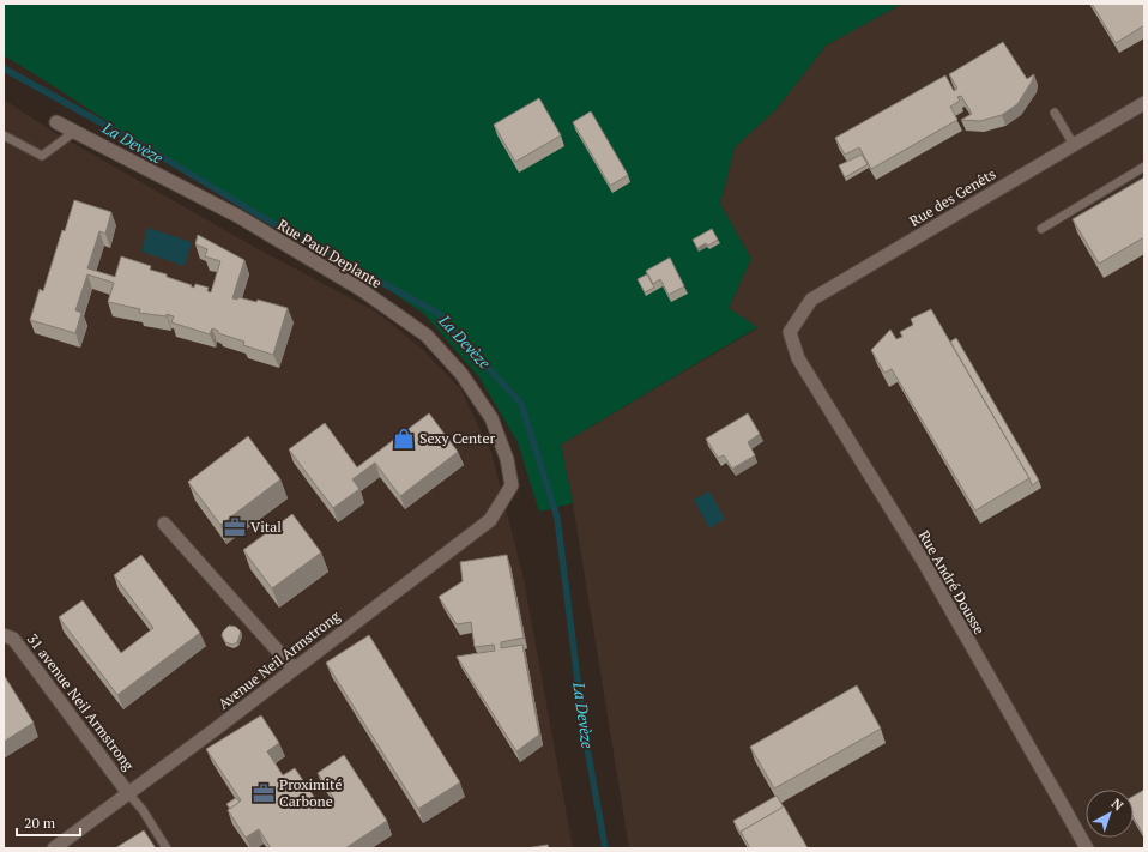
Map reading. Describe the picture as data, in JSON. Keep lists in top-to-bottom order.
{
  "streets": {
    "street": [
      "Rue des Genêts",
      "Rue Paul Deplante",
      "Rue André Dousse",
      "Avenue Neil Armstrong",
      "31 avenue Neil Armstrong"
    ]
  },
  "crossings": [
    ["Rue des Genêts", "Rue André Dousse"],
    ["Rue Paul Deplante", "Avenue Neil Armstrong"],
    ["Avenue Neil Armstrong", "31 avenue Neil Armstrong"]
  ],
  "water": ["La Devèze"],
  "places": {
    "shop": ["Sexy Center"],
    "office": ["Vital", "Proximité Carbone"]
  },
  "scale_bar": "20 m",
  "north": "top right"
}
